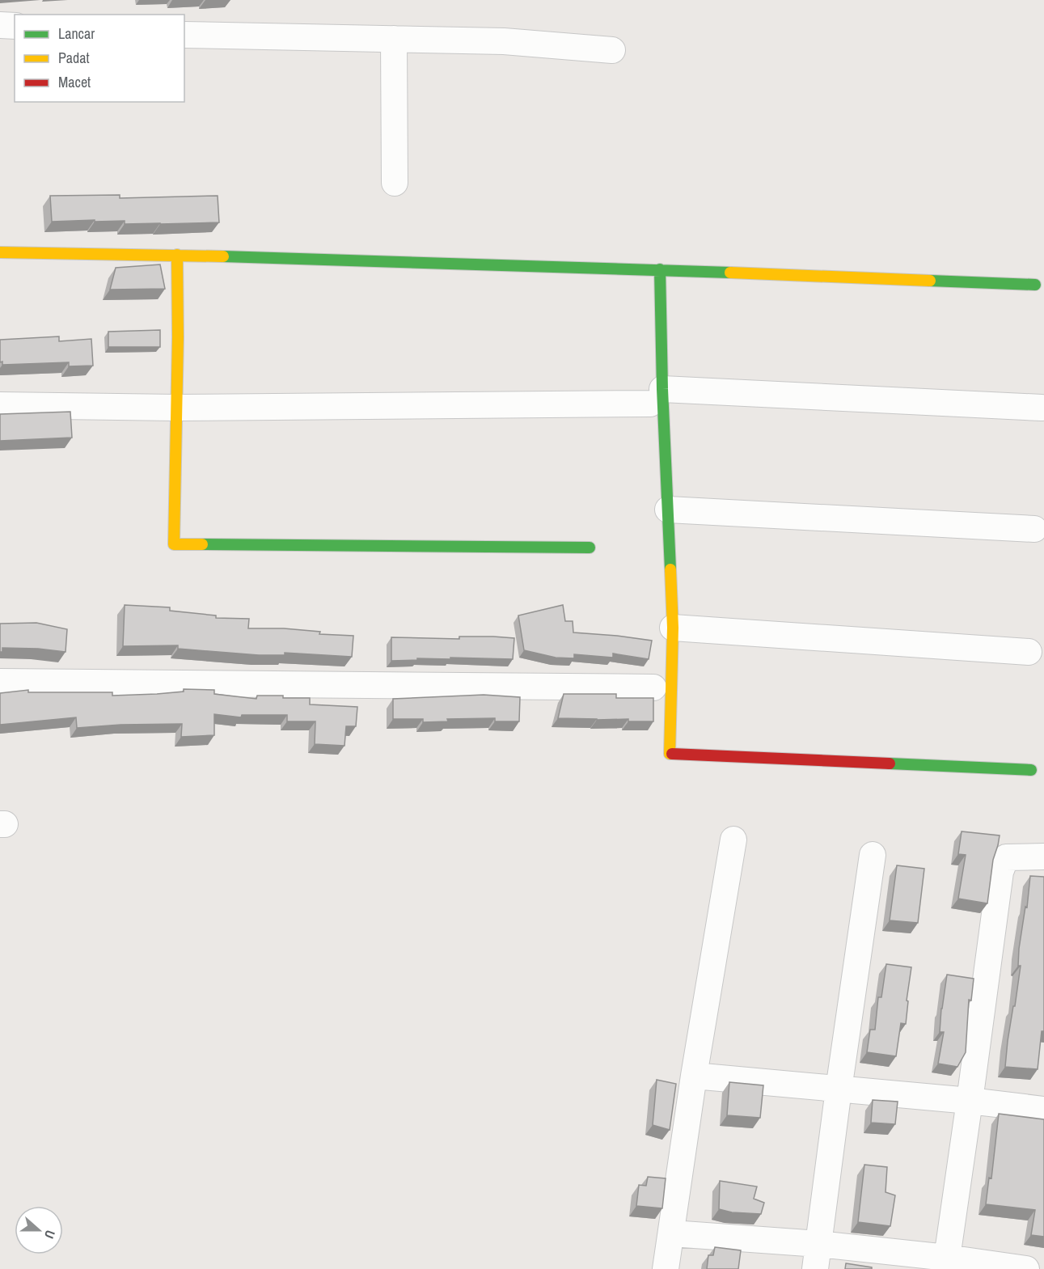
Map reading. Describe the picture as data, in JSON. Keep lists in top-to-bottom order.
{
  "legend": ["Lancar", "Padat", "Macet"],
  "north": "right"
}
